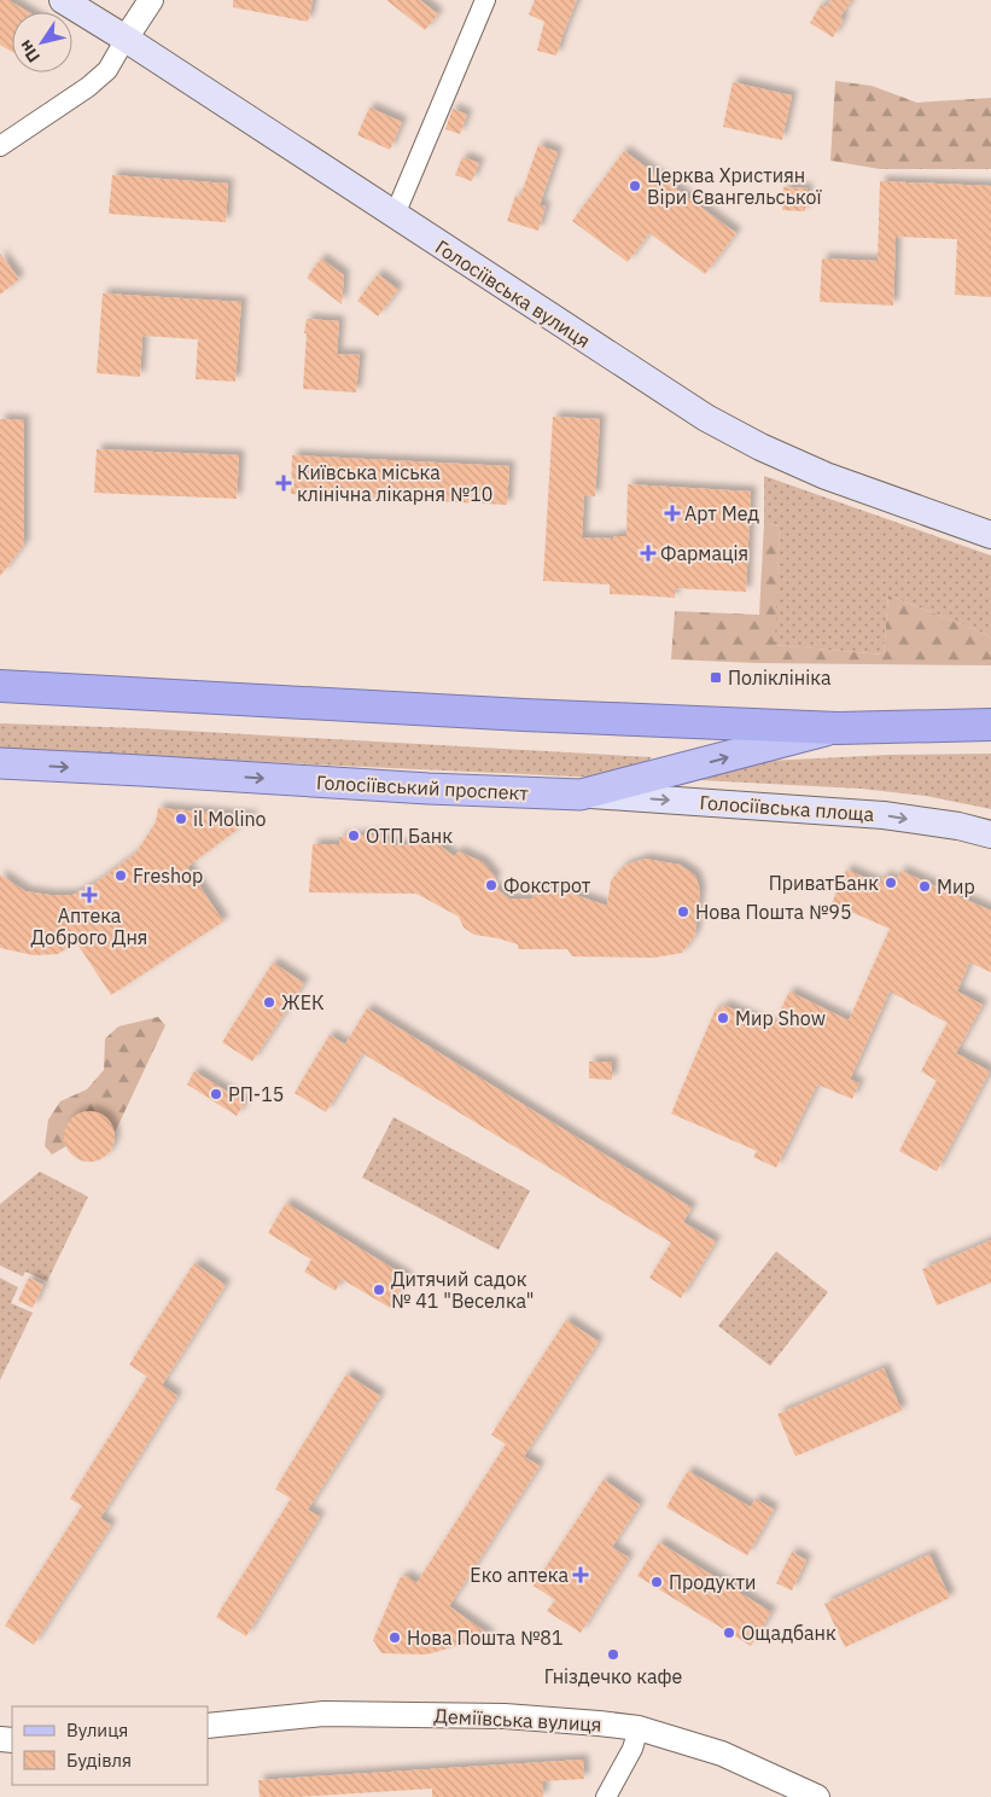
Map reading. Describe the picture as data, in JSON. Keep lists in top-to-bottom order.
{
  "streets": {
    "highway": ["Голосіївський проспект"],
    "main road": ["Голосіївська вулиця", "Голосіївська площа"],
    "street": ["Деміївська вулиця"]
  },
  "crossings": [
    ["Голосіївський проспект", "Голосіївська площа"]
  ],
  "one_way": ["Голосіївська площа"],
  "places": {
    "other": [
      "Церква Християн Віри Євангельської",
      "il Molino",
      "ОТП Банк",
      "Freshop",
      "ПриватБанк",
      "Фокстрот",
      "Мир",
      "Нова Пошта №95",
      "ЖЕК",
      "Мир Show",
      "РП-15",
      "Дитячий садок № 41 \"Веселка\"",
      "Продукти",
      "Ощадбанк",
      "Нова Пошта №81",
      "Гніздечко кафе"
    ],
    "health": [
      "Київська міська клінічна лікарня №10",
      "Арт Мед",
      "Фармація",
      "Аптека Доброго Дня",
      "Еко аптека"
    ],
    "transit": ["Поліклініка"]
  },
  "legend": ["Вулиця", "Будівля"],
  "north": "bottom left"
}
